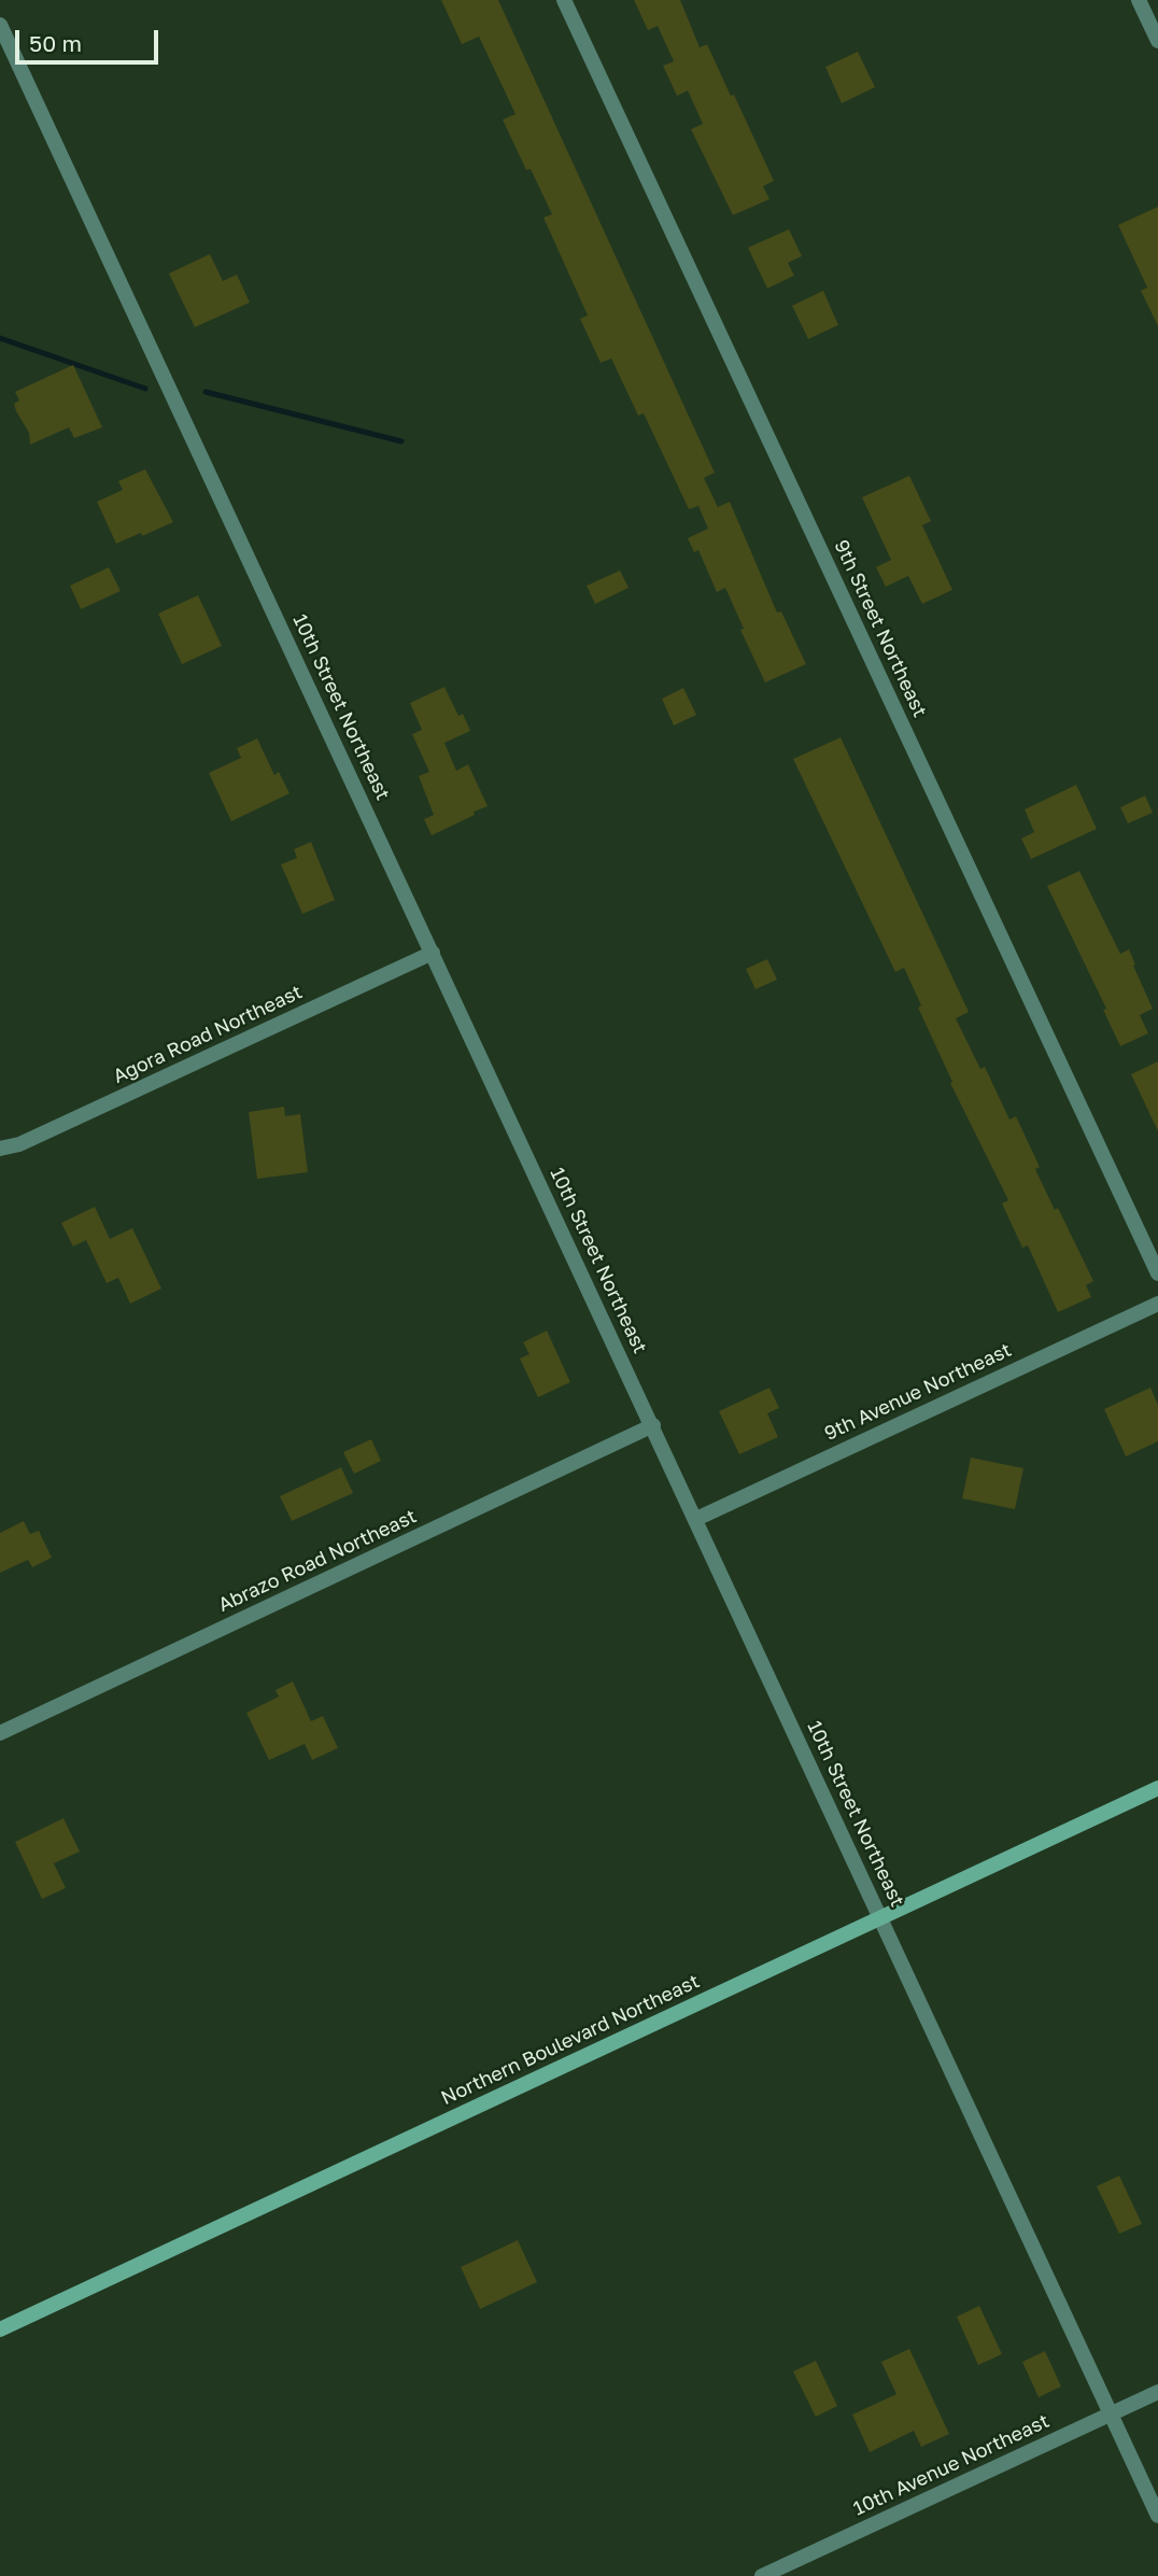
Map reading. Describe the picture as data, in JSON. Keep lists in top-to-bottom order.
{
  "streets": {
    "main road": ["Northern Boulevard Northeast"],
    "street": [
      "9th Street Northeast",
      "10th Street Northeast",
      "Agora Road Northeast",
      "9th Avenue Northeast",
      "Abrazo Road Northeast",
      "10th Avenue Northeast"
    ]
  },
  "crossings": [
    ["10th Street Northeast", "Agora Road Northeast"],
    ["10th Street Northeast", "9th Avenue Northeast"],
    ["10th Street Northeast", "Abrazo Road Northeast"],
    ["10th Street Northeast", "Northern Boulevard Northeast"],
    ["10th Street Northeast", "10th Avenue Northeast"]
  ],
  "scale_bar": "50 m"
}
